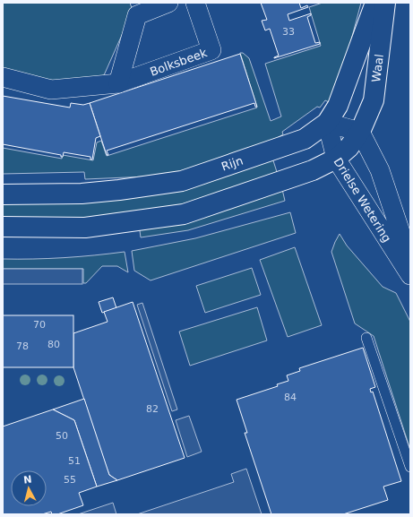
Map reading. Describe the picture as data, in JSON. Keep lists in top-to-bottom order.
{
  "streets": {
    "main road": ["Waal", "Rijn"],
    "street": ["Bolksbeek", "Drielse Wetering"]
  },
  "crossings": [
    ["Waal", "Drielse Wetering"],
    ["Rijn", "Drielse Wetering"]
  ],
  "house_numbers": [
    "33",
    "70",
    "80",
    "78",
    "84",
    "82",
    "50",
    "51",
    "55"
  ],
  "north": "top"
}
